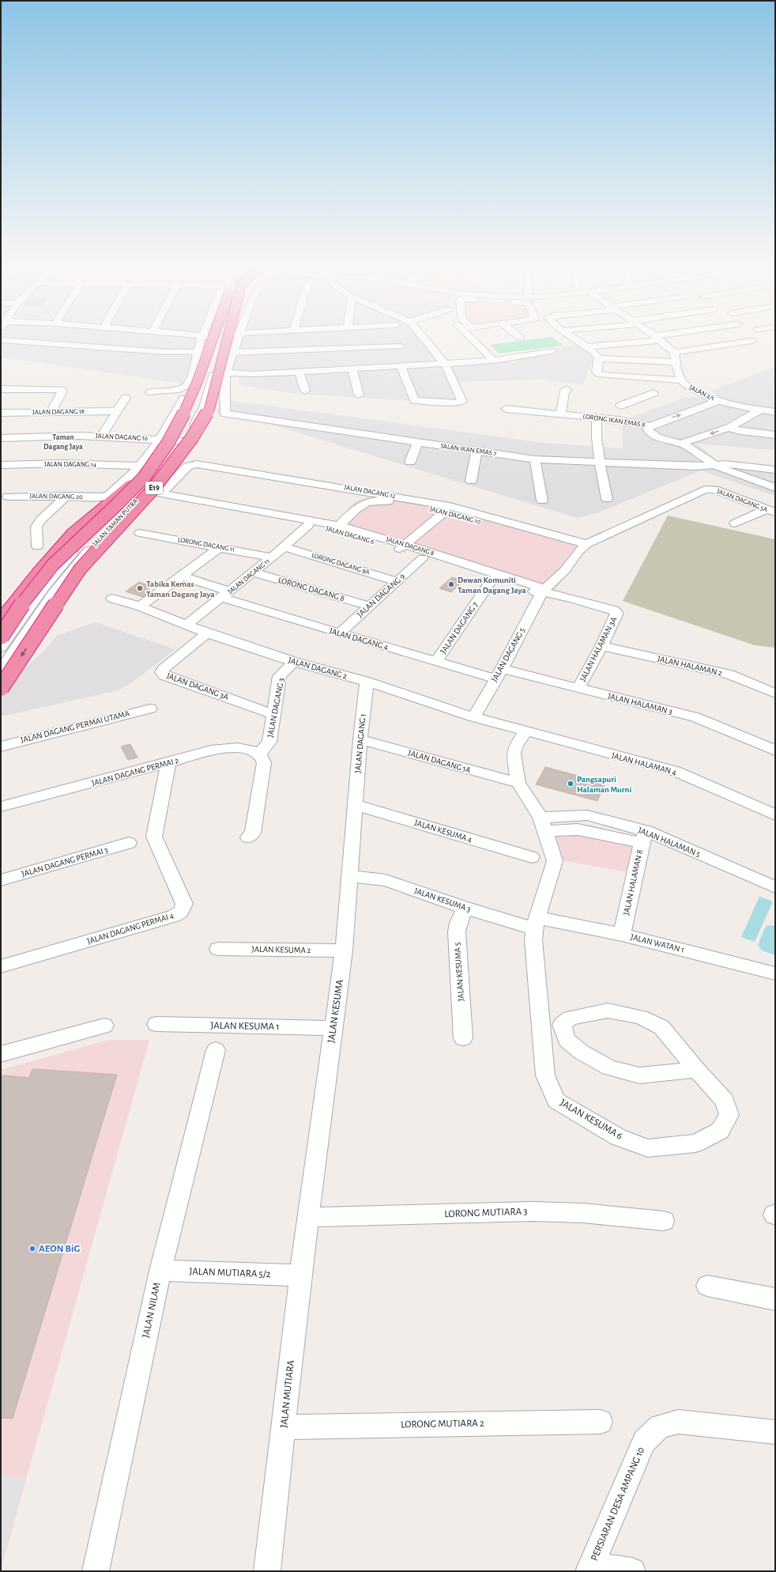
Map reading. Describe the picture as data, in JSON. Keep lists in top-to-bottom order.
{
  "streets": {
    "highway": ["E19"],
    "street": [
      "JALAN 2/1",
      "JALAN DAGANG 18",
      "LORONG IKAN EMAS 8",
      "JALAN DAGANG 16",
      "JALAN IKAN EMAS 7",
      "JALAN DAGANG 14",
      "JALAN DAGANG 12",
      "JALAN DAGANG 20",
      "JALAN DAGANG 5A",
      "JALAN DAGANG 10",
      "JALAN TAMAN PUTRA",
      "JALAN DAGANG 6",
      "LORONG DAGANG 11",
      "JALAN DAGANG 8",
      "LORONG DAGANG 9A",
      "JALAN DAGANG 11",
      "LORONG DAGANG 8",
      "JALAN DAGANG 9",
      "JALAN DAGANG 7",
      "JALAN DAGANG 4",
      "JALAN HALAMAN 3A",
      "JALAN DAGANG 5",
      "JALAN HALAMAN 2",
      "JALAN DAGANG 2",
      "JALAN DAGANG 3A",
      "JALAN HALAMAN 3",
      "JALAN DAGANG 3",
      "JALAN DAGANG PERMAI UTAMA",
      "JALAN DAGANG 1",
      "JALAN DAGANG 1A",
      "JALAN HALAMAN 4",
      "JALAN DAGANG PERMAI 2",
      "JALAN KESUMA 4",
      "JALAN HALAMAN 5",
      "JALAN DAGANG PERMAI 3",
      "JALAN HALAMAN 8",
      "JALAN KESUMA 3",
      "JALAN DAGANG PERMAI 4",
      "JALAN WATAN 1",
      "JALAN KESUMA 2",
      "JALAN KESUMA 5",
      "JALAN KESUMA",
      "JALAN KESUMA 1",
      "JALAN KESUMA 6",
      "LORONG MUTIARA 3",
      "JALAN MUTIARA 5/2",
      "JALAN NILAM",
      "JALAN MUTIARA",
      "LORONG MUTIARA 2",
      "PERSIARAN DESA AMPANG 10"
    ]
  },
  "crossings": [
    ["JALAN 2/1", "LORONG IKAN EMAS 8"],
    ["JALAN DAGANG 16", "JALAN TAMAN PUTRA"],
    ["JALAN DAGANG 14", "JALAN DAGANG 20"],
    ["JALAN DAGANG 12", "JALAN DAGANG 5A"],
    ["JALAN DAGANG 12", "JALAN DAGANG 10"],
    ["JALAN DAGANG 12", "JALAN DAGANG 6"],
    ["JALAN DAGANG 12", "JALAN DAGANG 8"],
    ["JALAN DAGANG 5A", "JALAN DAGANG 10"],
    ["JALAN DAGANG 10", "JALAN DAGANG 8"],
    ["JALAN TAMAN PUTRA", "JALAN DAGANG 6"],
    ["JALAN DAGANG 6", "JALAN DAGANG 8"],
    ["JALAN DAGANG 6", "JALAN DAGANG 11"],
    ["JALAN DAGANG 6", "JALAN DAGANG 9"],
    ["JALAN DAGANG 6", "JALAN DAGANG 7"],
    ["JALAN DAGANG 6", "JALAN HALAMAN 3A"],
    ["JALAN DAGANG 6", "JALAN DAGANG 5"],
    ["LORONG DAGANG 11", "JALAN DAGANG 11"],
    ["JALAN DAGANG 8", "JALAN HALAMAN 3A"],
    ["JALAN DAGANG 8", "JALAN DAGANG 5"],
    ["LORONG DAGANG 9A", "JALAN DAGANG 11"],
    ["LORONG DAGANG 9A", "JALAN DAGANG 9"],
    ["JALAN DAGANG 11", "LORONG DAGANG 8"],
    ["JALAN DAGANG 11", "JALAN DAGANG 4"],
    ["JALAN DAGANG 11", "JALAN DAGANG 2"],
    ["LORONG DAGANG 8", "JALAN DAGANG 9"],
    ["JALAN DAGANG 9", "JALAN DAGANG 4"],
    ["JALAN DAGANG 7", "JALAN DAGANG 4"],
    ["JALAN DAGANG 4", "JALAN DAGANG 5"],
    ["JALAN DAGANG 4", "JALAN HALAMAN 3"],
    ["JALAN HALAMAN 3A", "JALAN DAGANG 5"],
    ["JALAN HALAMAN 3A", "JALAN HALAMAN 2"],
    ["JALAN HALAMAN 3A", "JALAN HALAMAN 3"],
    ["JALAN DAGANG 5", "JALAN DAGANG 2"],
    ["JALAN DAGANG 5", "JALAN HALAMAN 3"],
    ["JALAN DAGANG 2", "JALAN DAGANG 3A"],
    ["JALAN DAGANG 2", "JALAN DAGANG 3"],
    ["JALAN DAGANG 2", "JALAN DAGANG 1"],
    ["JALAN DAGANG 2", "JALAN HALAMAN 4"],
    ["JALAN DAGANG 3A", "JALAN DAGANG 3"],
    ["JALAN DAGANG 3", "JALAN DAGANG PERMAI 2"],
    ["JALAN DAGANG 1", "JALAN DAGANG 1A"],
    ["JALAN DAGANG 1", "JALAN KESUMA 4"],
    ["JALAN DAGANG 1", "JALAN KESUMA"],
    ["JALAN DAGANG 1A", "JALAN KESUMA 6"],
    ["JALAN DAGANG PERMAI 2", "JALAN DAGANG PERMAI 4"],
    ["JALAN KESUMA 4", "JALAN KESUMA"],
    ["JALAN HALAMAN 5", "JALAN HALAMAN 8"],
    ["JALAN HALAMAN 5", "JALAN KESUMA 6"],
    ["JALAN HALAMAN 8", "JALAN WATAN 1"],
    ["JALAN KESUMA 3", "JALAN WATAN 1"],
    ["JALAN KESUMA 3", "JALAN KESUMA 5"],
    ["JALAN KESUMA 3", "JALAN KESUMA"],
    ["JALAN KESUMA 3", "JALAN KESUMA 6"],
    ["JALAN WATAN 1", "JALAN KESUMA 6"],
    ["JALAN KESUMA 2", "JALAN KESUMA"],
    ["JALAN KESUMA", "JALAN KESUMA 1"],
    ["JALAN KESUMA", "LORONG MUTIARA 3"],
    ["JALAN KESUMA", "JALAN MUTIARA"],
    ["LORONG MUTIARA 3", "JALAN MUTIARA"],
    ["JALAN MUTIARA 5/2", "JALAN NILAM"],
    ["JALAN MUTIARA 5/2", "JALAN MUTIARA"],
    ["JALAN MUTIARA", "LORONG MUTIARA 2"]
  ],
  "districts": ["Taman Dagang Jaya"],
  "places": [
    "Dewan Komuniti Taman Dagang Jaya",
    "Tabika Kemas Taman Dagang Jaya",
    "Pangsapuri Halaman Murni",
    "AEON BiG"
  ]
}
